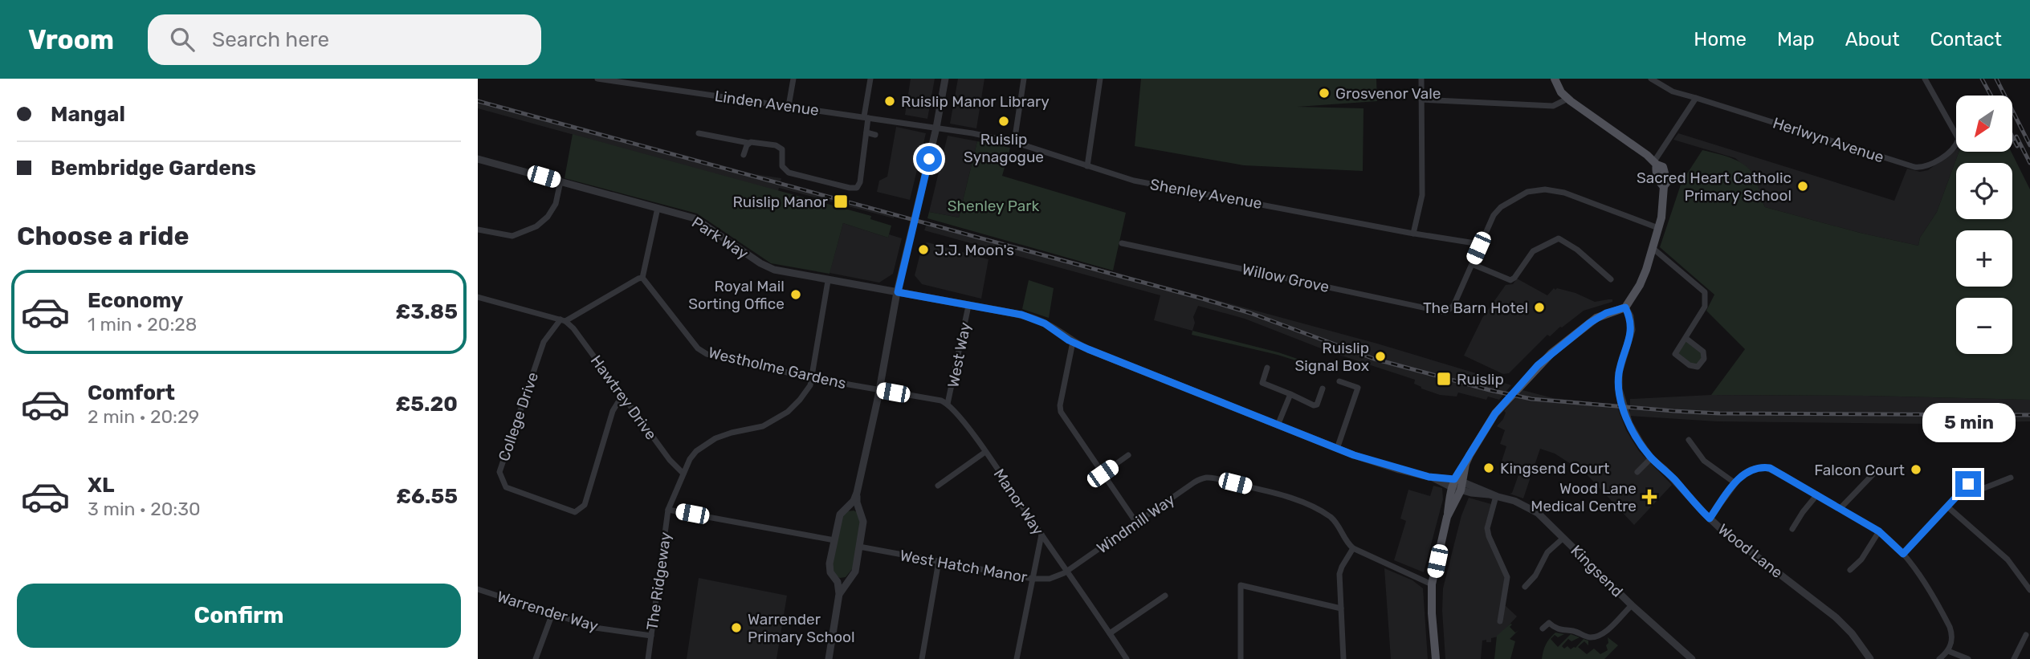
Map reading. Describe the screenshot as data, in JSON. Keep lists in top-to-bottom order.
{
  "streets": {
    "street": [
      "Linden Avenue",
      "Herlwyn Avenue",
      "Shenley Avenue",
      "Park Way",
      "Willow Grove",
      "West Way",
      "Westholme Gardens",
      "Hawtrey Drive",
      "College Drive",
      "Manor Way",
      "Windmill Way",
      "Wood Lane",
      "West Hatch Manor",
      "Kingsend",
      "The Ridgeway",
      "Warrender Way"
    ]
  },
  "crossings": [
    ["Linden Avenue", "Shenley Avenue"],
    ["Park Way", "West Way"],
    ["Park Way", "Kingsend"],
    ["West Way", "Manor Way"],
    ["Westholme Gardens", "The Ridgeway"],
    ["Hawtrey Drive", "College Drive"],
    ["Hawtrey Drive", "The Ridgeway"],
    ["Manor Way", "Windmill Way"],
    ["Manor Way", "West Hatch Manor"],
    ["Windmill Way", "West Hatch Manor"],
    ["The Ridgeway", "Warrender Way"]
  ],
  "parks": ["Shenley Park"],
  "places": {
    "other": [
      "Grosvenor Vale",
      "Ruislip Manor Library",
      "Ruislip Synagogue",
      "Sacred Heart Catholic Primary School",
      "J.J. Moon's",
      "Royal Mail Sorting Office",
      "The Barn Hotel",
      "Ruislip Signal Box",
      "Kingsend Court",
      "Falcon Court",
      "Warrender Primary School"
    ],
    "transit": ["Ruislip Manor", "Ruislip"],
    "health": ["Wood Lane Medical Centre"]
  },
  "north": "bottom left",
  "page": {
    "header": "Vroom",
    "search": "Search here",
    "nav": [
      "Home",
      "Map",
      "About",
      "Contact"
    ],
    "banner": ["Mangal", "Bembridge Gardens"],
    "map_buttons": ["+", "−"],
    "heading": "Choose a ride",
    "list": [
      {
        "name": "Economy",
        "note": "1 min · 20:28",
        "value": "£3.85"
      },
      {
        "name": "Comfort",
        "note": "2 min · 20:29",
        "value": "£5.20"
      },
      {
        "name": "XL",
        "note": "3 min · 20:30",
        "value": "£6.55"
      }
    ],
    "bubble": "5 min",
    "buttons": "Confirm"
  }
}
